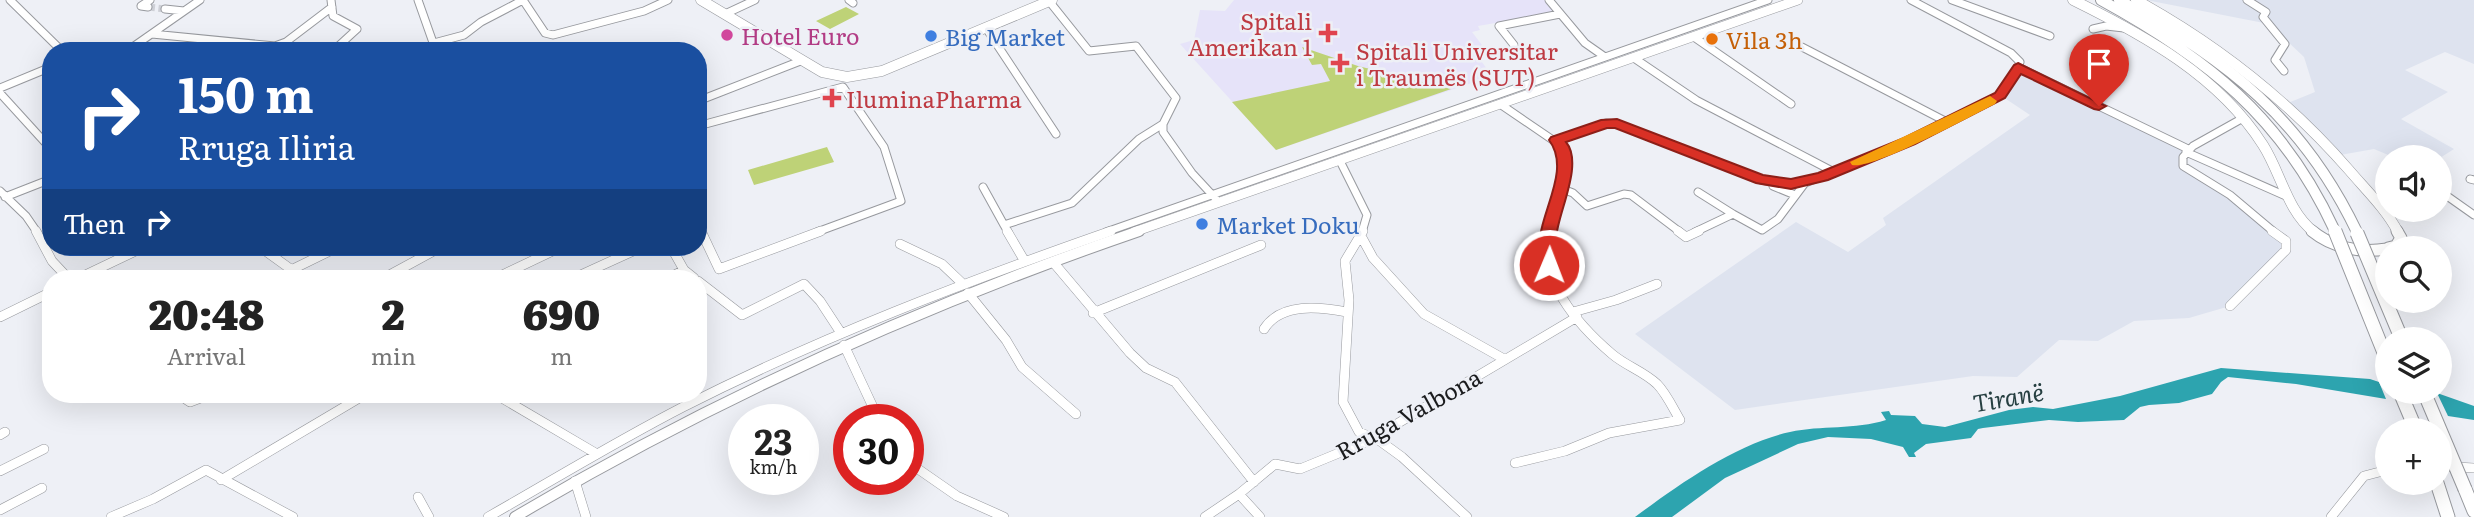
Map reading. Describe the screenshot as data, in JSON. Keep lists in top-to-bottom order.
{
  "streets": {
    "street": ["Rruga Valbona"]
  },
  "water": ["Tiranë"],
  "places": {
    "health": ["Spitali Amerikan 1", "Spitali Universitar i Traumës (SUT)", "IluminaPharma"],
    "other": [
      "Hotel Euro",
      "Big Market",
      "Vila 3h",
      "Market Doku"
    ]
  },
  "page": {
    "turn": ["150 m", "Rruga Iliria"],
    "map_buttons": "+",
    "then": "Then",
    "eta": [
      "20:48",
      "Arrival",
      "2",
      "min",
      "690",
      "m"
    ],
    "speed": "23 km/h",
    "limit": "30"
  }
}
